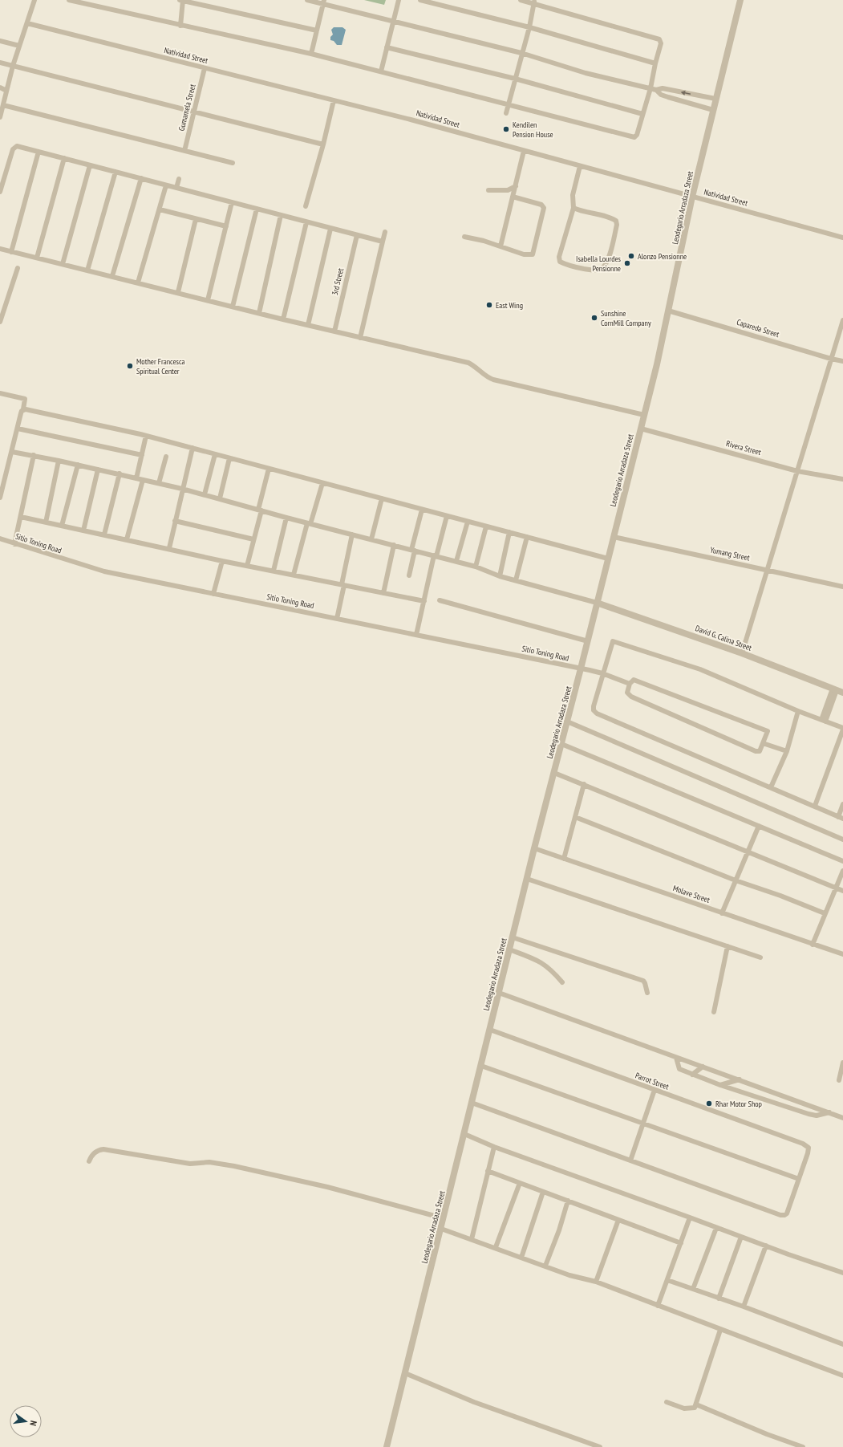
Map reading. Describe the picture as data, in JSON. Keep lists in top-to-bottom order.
{
  "streets": {
    "street": [
      "Natividad Street",
      "Gumamela Street",
      "Leodegario Arradaza Street",
      "3rd Street",
      "Capareda Street",
      "Rivera Street",
      "Sitio Toning Road",
      "Yumang Street",
      "David G. Calina Street",
      "Molave Street",
      "Parrot Street"
    ]
  },
  "crossings": [
    ["Natividad Street", "Gumamela Street"],
    ["Natividad Street", "Leodegario Arradaza Street"],
    ["Leodegario Arradaza Street", "Capareda Street"],
    ["Leodegario Arradaza Street", "Rivera Street"],
    ["Leodegario Arradaza Street", "Sitio Toning Road"],
    ["Leodegario Arradaza Street", "Yumang Street"],
    ["Leodegario Arradaza Street", "David G. Calina Street"],
    ["Leodegario Arradaza Street", "Molave Street"],
    ["Leodegario Arradaza Street", "Parrot Street"]
  ],
  "places": [
    "Kendilen Pension House",
    "Alonzo Pensionne",
    "Isabella Lourdes Pensionne",
    "East Wing",
    "Sunshine CornMill Company",
    "Mother Francesca Spiritual Center",
    "Rhar Motor Shop"
  ],
  "north": "right"
}
